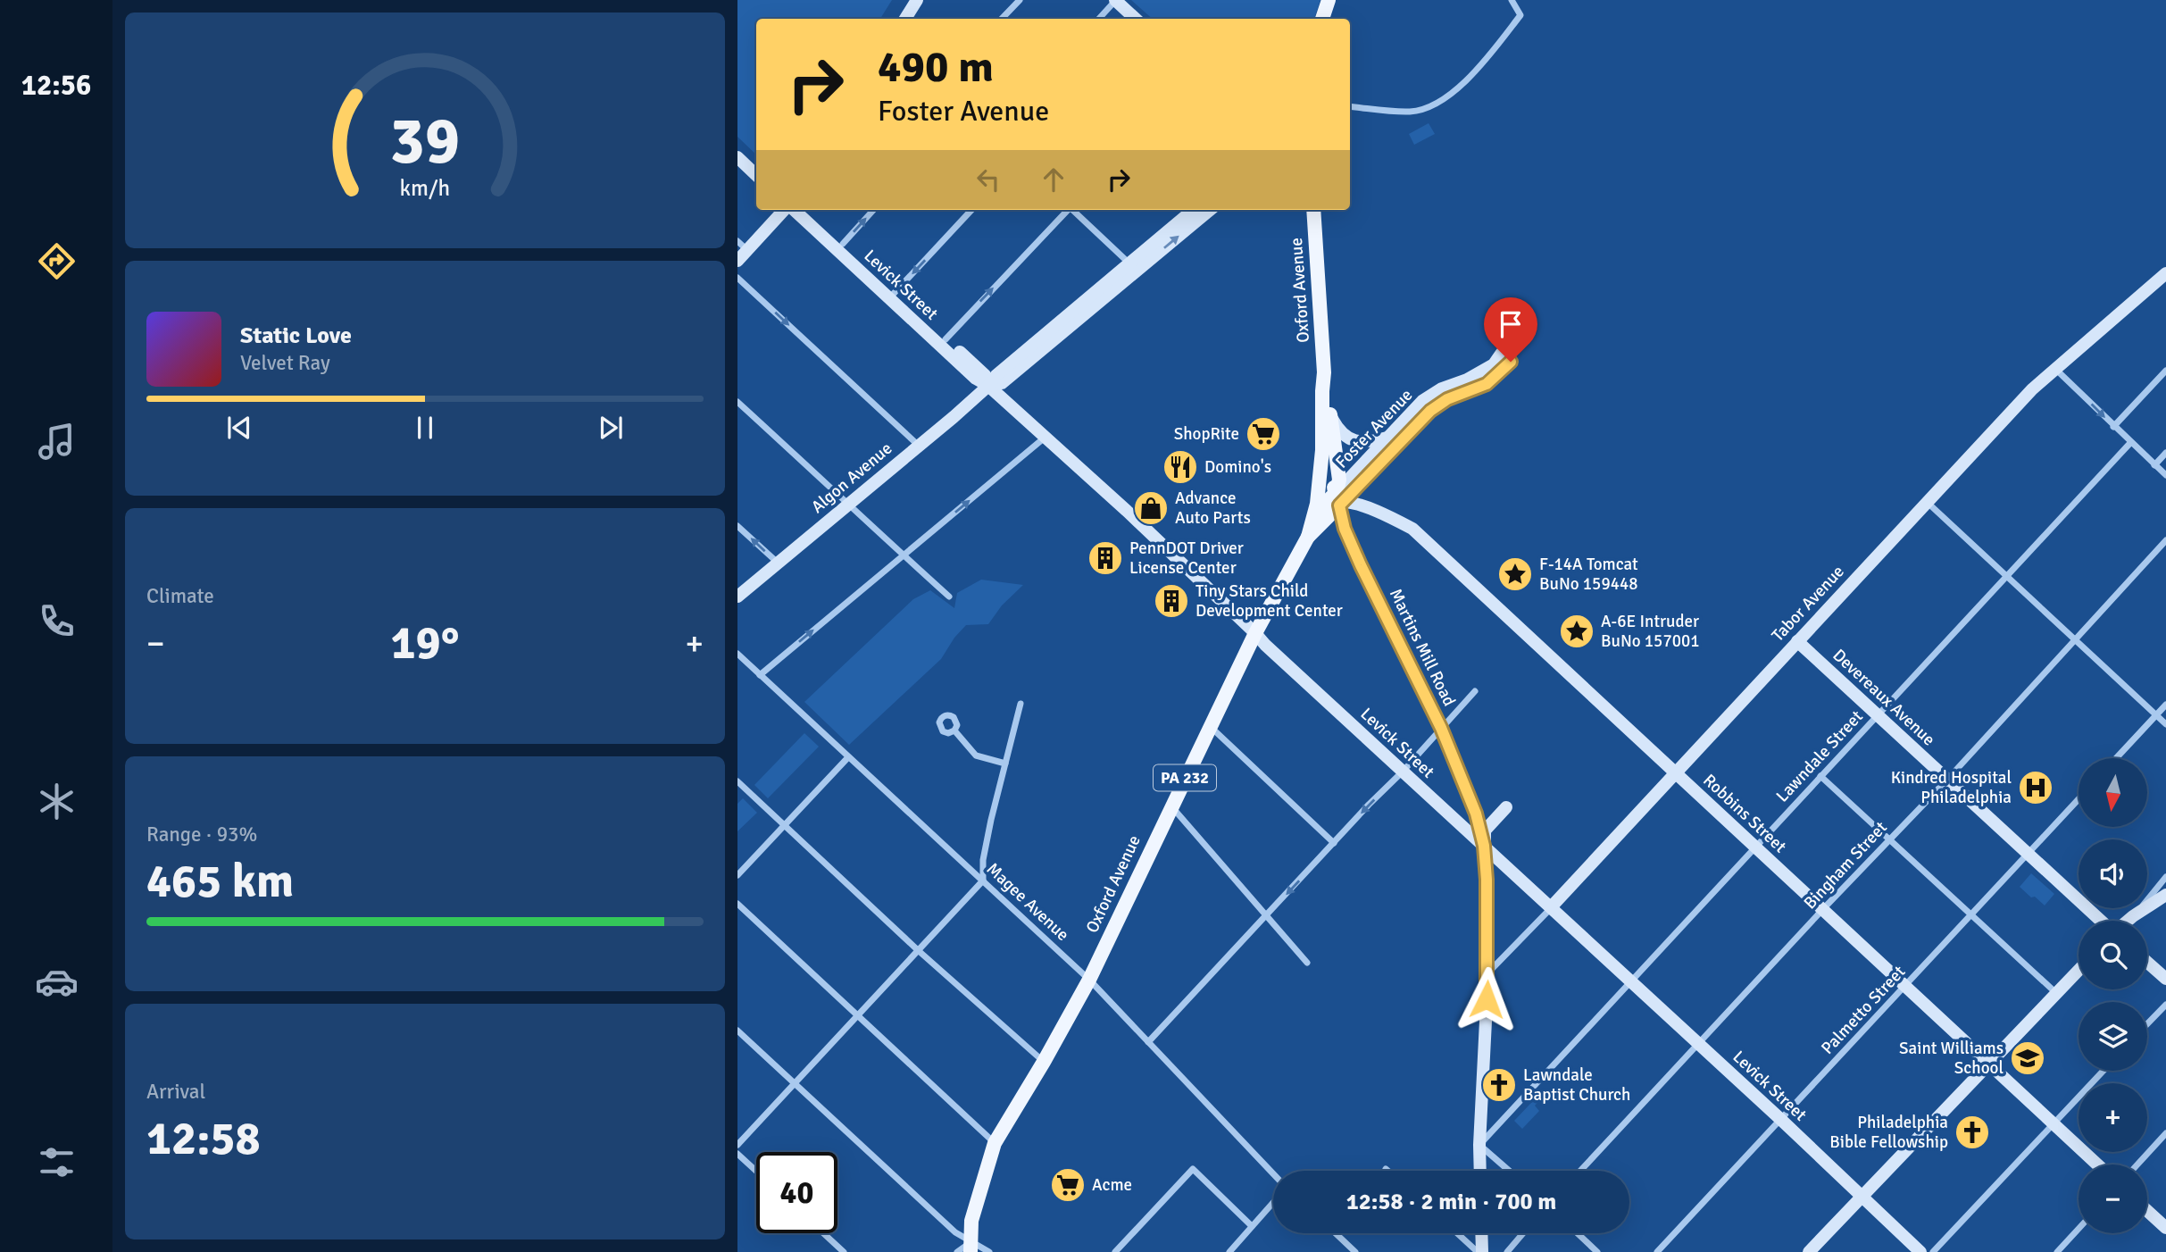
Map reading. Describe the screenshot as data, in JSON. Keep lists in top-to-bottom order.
{
  "streets": {
    "main road": ["Oxford Avenue", "Martins Mill Road", "PA 232"],
    "street": [
      "Levick Street",
      "Foster Avenue",
      "Algon Avenue",
      "Tabor Avenue",
      "Devereaux Avenue",
      "Lawndale Street",
      "Robbins Street",
      "Bingham Street",
      "Magee Avenue",
      "Palmetto Street"
    ]
  },
  "crossings": [
    ["Levick Street", "Oxford Avenue"],
    ["Levick Street", "Algon Avenue"],
    ["Levick Street", "Tabor Avenue"],
    ["Levick Street", "Martins Mill Road"],
    ["Levick Street", "Lawndale Street"],
    ["Levick Street", "Bingham Street"],
    ["Levick Street", "Palmetto Street"],
    ["Oxford Avenue", "Foster Avenue"],
    ["Oxford Avenue", "Martins Mill Road"],
    ["Oxford Avenue", "Robbins Street"],
    ["Oxford Avenue", "Magee Avenue"],
    ["Foster Avenue", "Martins Mill Road"],
    ["Foster Avenue", "Robbins Street"],
    ["Tabor Avenue", "Martins Mill Road"],
    ["Tabor Avenue", "Devereaux Avenue"],
    ["Tabor Avenue", "Robbins Street"],
    ["Martins Mill Road", "Lawndale Street"],
    ["Martins Mill Road", "Robbins Street"],
    ["Devereaux Avenue", "Lawndale Street"],
    ["Devereaux Avenue", "Bingham Street"],
    ["Devereaux Avenue", "Palmetto Street"],
    ["Lawndale Street", "Robbins Street"],
    ["Robbins Street", "Bingham Street"],
    ["Robbins Street", "Palmetto Street"]
  ],
  "places": {
    "supermarket": ["ShopRite", "Acme"],
    "restaurant": ["Domino's"],
    "shop": ["Advance Auto Parts"],
    "building": ["PennDOT Driver License Center", "Tiny Stars Child Development Center"],
    "place": ["F-14A Tomcat BuNo 159448", "A-6E Intruder BuNo 157001"],
    "hospital": ["Kindred Hospital Philadelphia"],
    "school or university": ["Saint Williams School"],
    "church": ["Lawndale Baptist Church", "Philadelphia Bible Fellowship"]
  },
  "north": "bottom",
  "page": {
    "tabs": "12:56",
    "turn": ["490 m", "Foster Avenue"],
    "song": ["Static Love", "Velvet Ray"],
    "tile": [
      "Climate",
      ["Range · 93%", "465 km"],
      ["Arrival", "12:58"]
    ],
    "heat": ["−", "19°", "+"],
    "map_buttons": ["+", "−"],
    "limit": "40",
    "trip": "12:58 · 2 min · 700 m",
    "gauge": ["39", "km/h"]
  }
}
